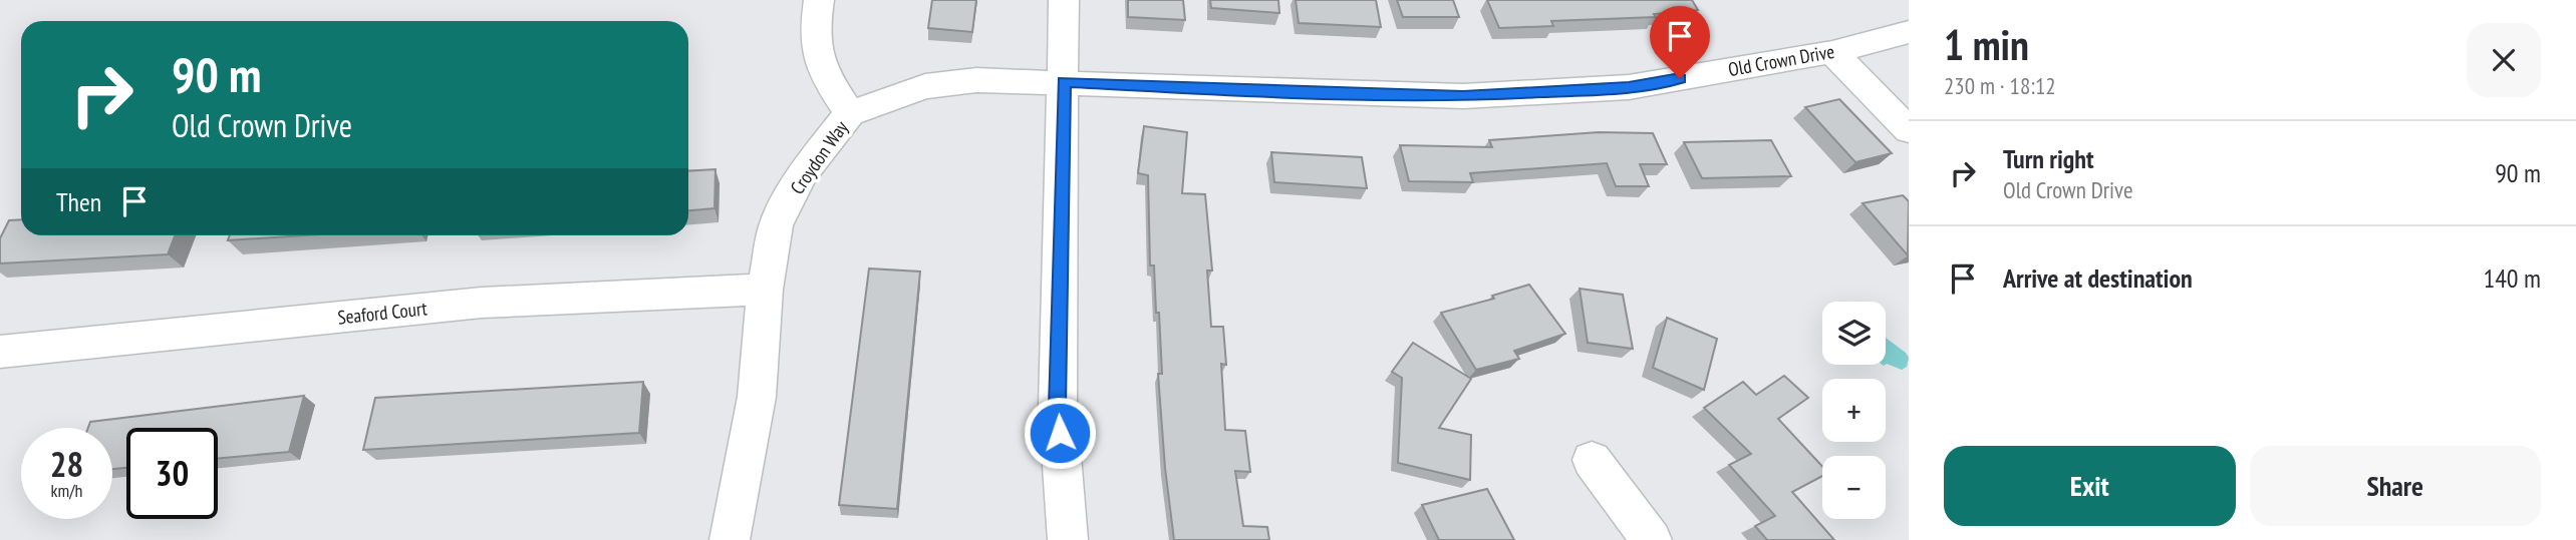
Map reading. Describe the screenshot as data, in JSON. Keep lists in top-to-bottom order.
{
  "streets": {
    "street": ["Old Crown Drive", "Croydon Way", "Seaford Court"]
  },
  "crossings": [
    ["Old Crown Drive", "Croydon Way"],
    ["Croydon Way", "Seaford Court"]
  ],
  "page": {
    "heading": ["1 min", "230 m · 18:12"],
    "turn": ["90 m", "Old Crown Drive"],
    "list": [
      {
        "name": "Turn right",
        "note": "Old Crown Drive",
        "value": "90 m"
      },
      {
        "name": "Arrive at destination",
        "value": "140 m"
      }
    ],
    "then": "Then",
    "map_buttons": ["+", "−"],
    "speed": "28 km/h",
    "limit": "30",
    "buttons": ["Exit", "Share"]
  }
}
